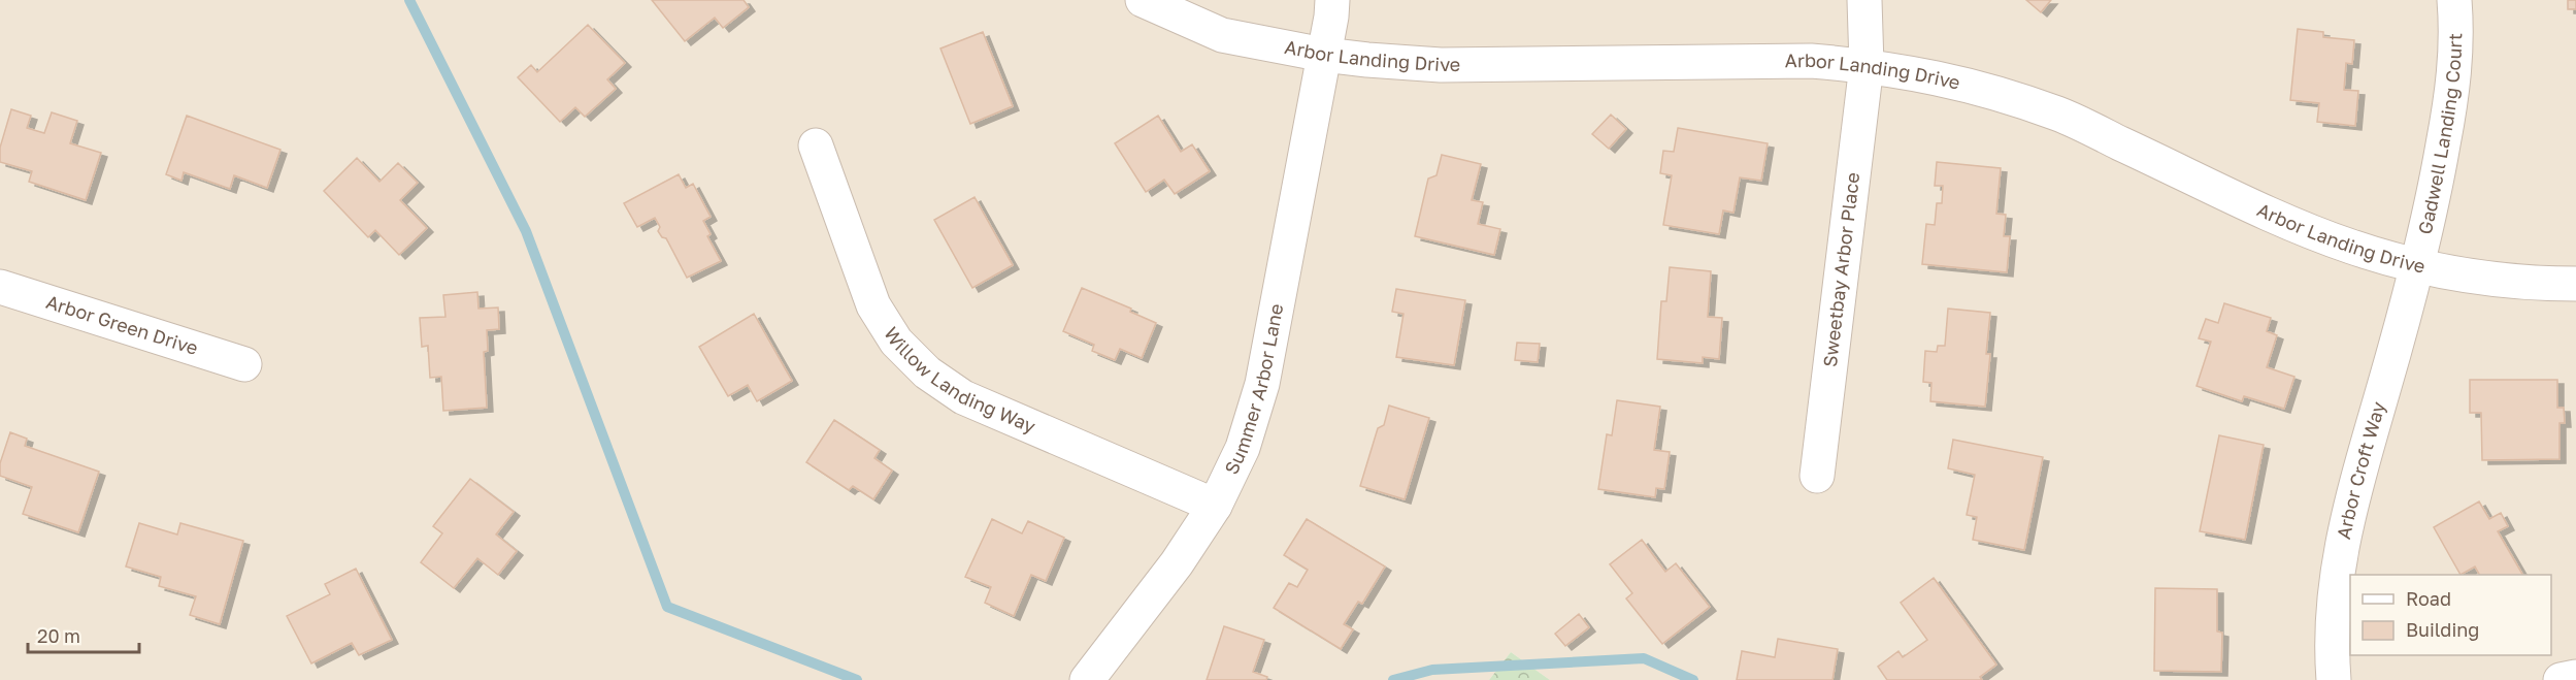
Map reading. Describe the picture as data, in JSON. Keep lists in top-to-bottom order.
{
  "streets": {
    "street": [
      "Arbor Landing Drive",
      "Gadwell Landing Court",
      "Sweetbay Arbor Place",
      "Arbor Green Drive",
      "Willow Landing Way",
      "Summer Arbor Lane",
      "Arbor Croft Way"
    ]
  },
  "crossings": [
    ["Arbor Landing Drive", "Gadwell Landing Court"],
    ["Arbor Landing Drive", "Sweetbay Arbor Place"],
    ["Arbor Landing Drive", "Summer Arbor Lane"],
    ["Arbor Landing Drive", "Arbor Croft Way"],
    ["Gadwell Landing Court", "Arbor Croft Way"],
    ["Willow Landing Way", "Summer Arbor Lane"]
  ],
  "legend": ["Road", "Building"],
  "scale_bar": "20 m"
}
